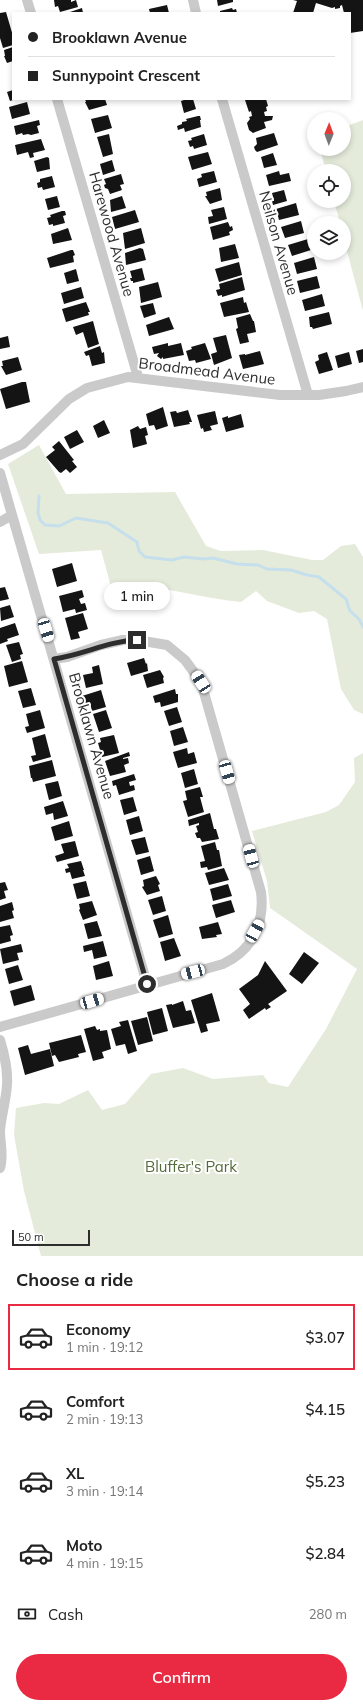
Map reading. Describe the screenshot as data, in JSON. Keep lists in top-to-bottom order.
{
  "streets": {
    "street": [
      "Harewood Avenue",
      "Neilson Avenue",
      "Broadmead Avenue",
      "Brooklawn Avenue"
    ]
  },
  "crossings": [
    ["Harewood Avenue", "Broadmead Avenue"],
    ["Neilson Avenue", "Broadmead Avenue"]
  ],
  "parks": ["Bluffer's Park"],
  "scale_bar": "50 m",
  "north": "top",
  "page": {
    "banner": ["Brooklawn Avenue", "Sunnypoint Crescent"],
    "bubble": "1 min",
    "scale": "50 m",
    "heading": "Choose a ride",
    "list": [
      {
        "name": "Economy",
        "note": "1 min · 19:12",
        "value": "$3.07"
      },
      {
        "name": "Comfort",
        "note": "2 min · 19:13",
        "value": "$4.15"
      },
      {
        "name": "XL",
        "note": "3 min · 19:14",
        "value": "$5.23"
      },
      {
        "name": "Moto",
        "note": "4 min · 19:15",
        "value": "$2.84"
      }
    ],
    "pay": ["Cash", "280 m"],
    "buttons": "Confirm"
  }
}
